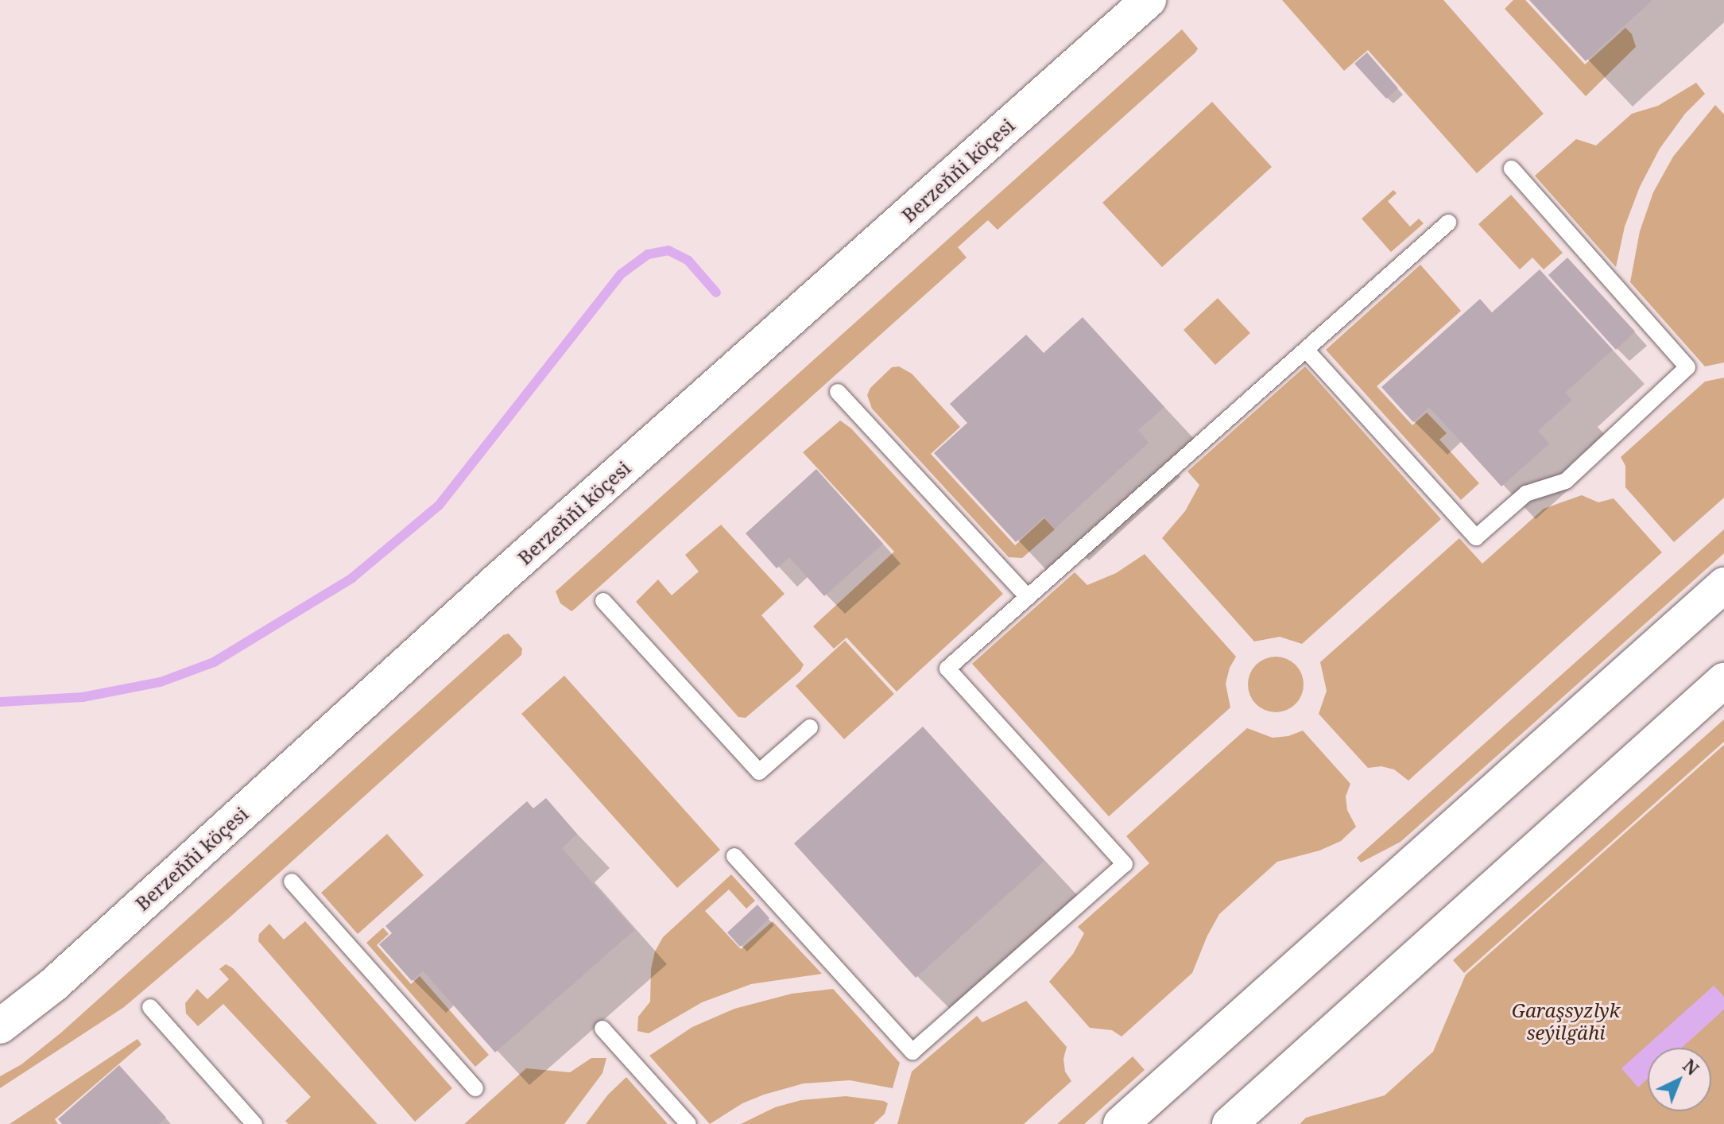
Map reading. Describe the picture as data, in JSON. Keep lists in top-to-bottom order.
{
  "streets": {
    "street": ["Berzeňňi köçesi"]
  },
  "parks": ["Garaşsyzlyk seýilgähi"],
  "north": "top right"
}
